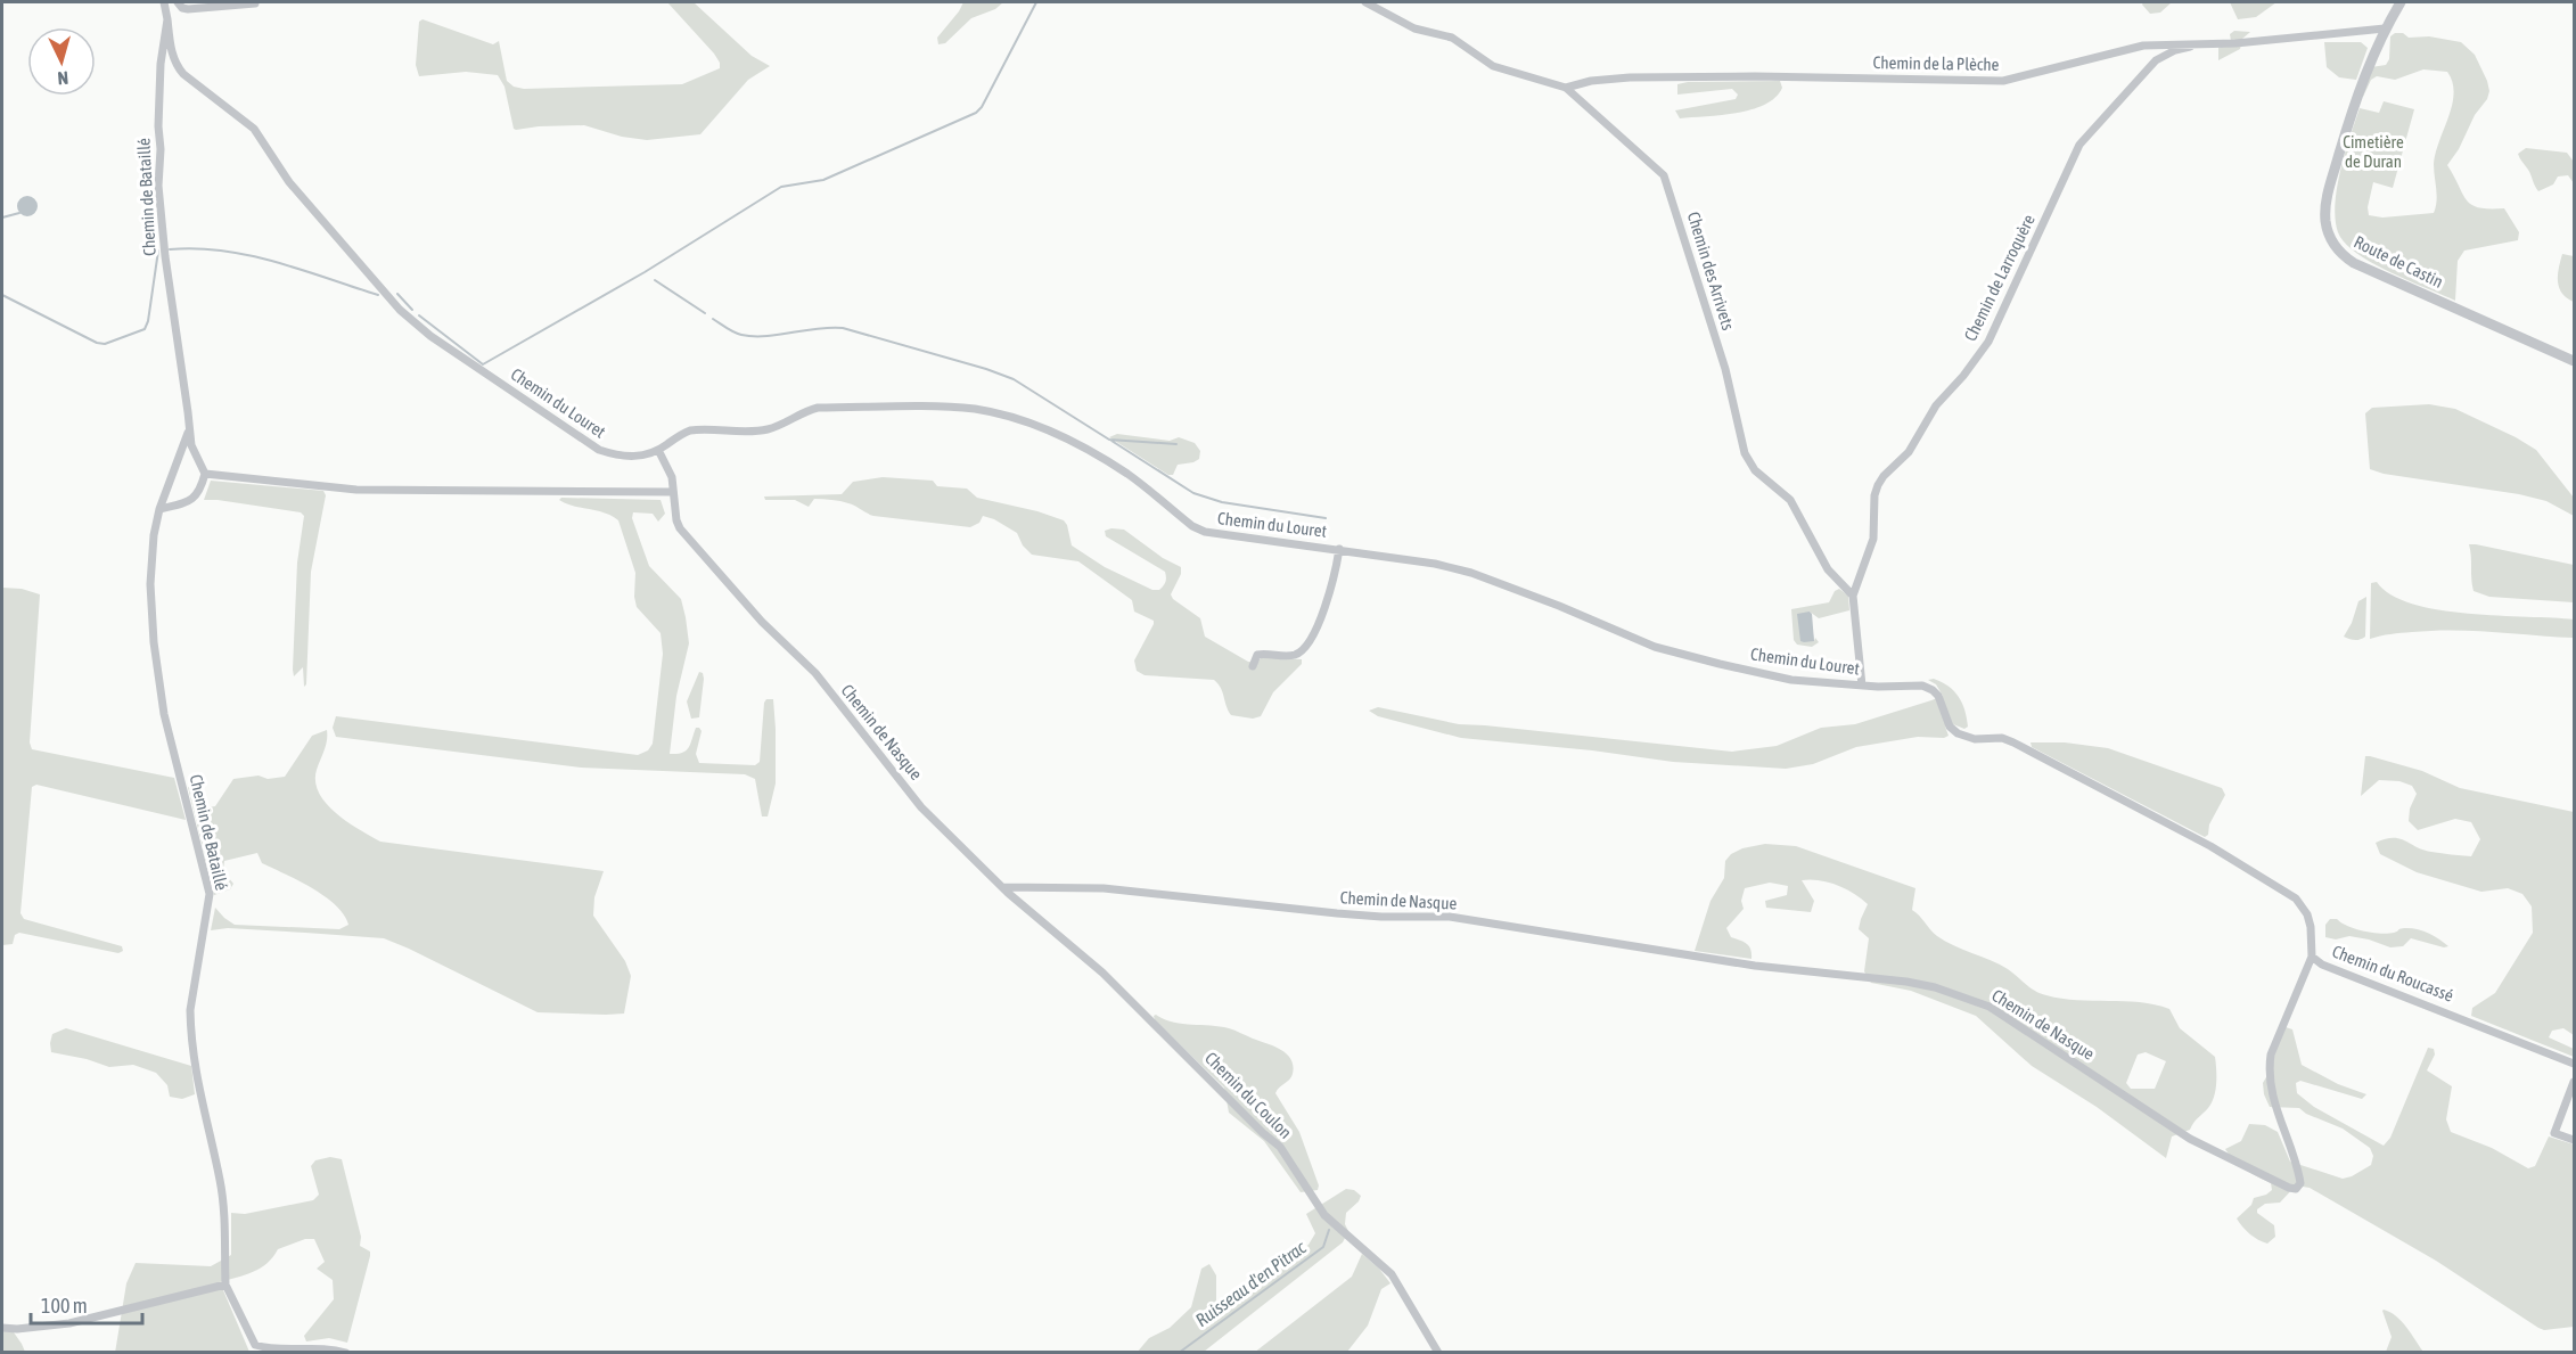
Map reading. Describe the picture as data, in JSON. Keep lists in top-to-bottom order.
{
  "streets": {
    "street": [
      "Chemin de la Plèche",
      "Chemin de Bataillé",
      "Route de Castin",
      "Chemin des Arrivets",
      "Chemin de Larroquère",
      "Chemin du Louret",
      "Chemin de Nasque",
      "Chemin du Roucassé",
      "Chemin du Coulon"
    ]
  },
  "crossings": [
    ["Chemin de la Plèche", "Route de Castin"],
    ["Chemin de la Plèche", "Chemin des Arrivets"],
    ["Chemin de la Plèche", "Chemin de Larroquère"],
    ["Chemin de Bataillé", "Chemin du Louret"],
    ["Chemin des Arrivets", "Chemin de Larroquère"],
    ["Chemin du Louret", "Chemin de Nasque"],
    ["Chemin du Louret", "Chemin du Roucassé"],
    ["Chemin de Nasque", "Chemin du Roucassé"],
    ["Chemin de Nasque", "Chemin du Coulon"]
  ],
  "water": ["Ruisseau d'en Pitrac"],
  "parks": ["Cimetière de Duran"],
  "scale_bar": "100 m",
  "north": "bottom"
}
